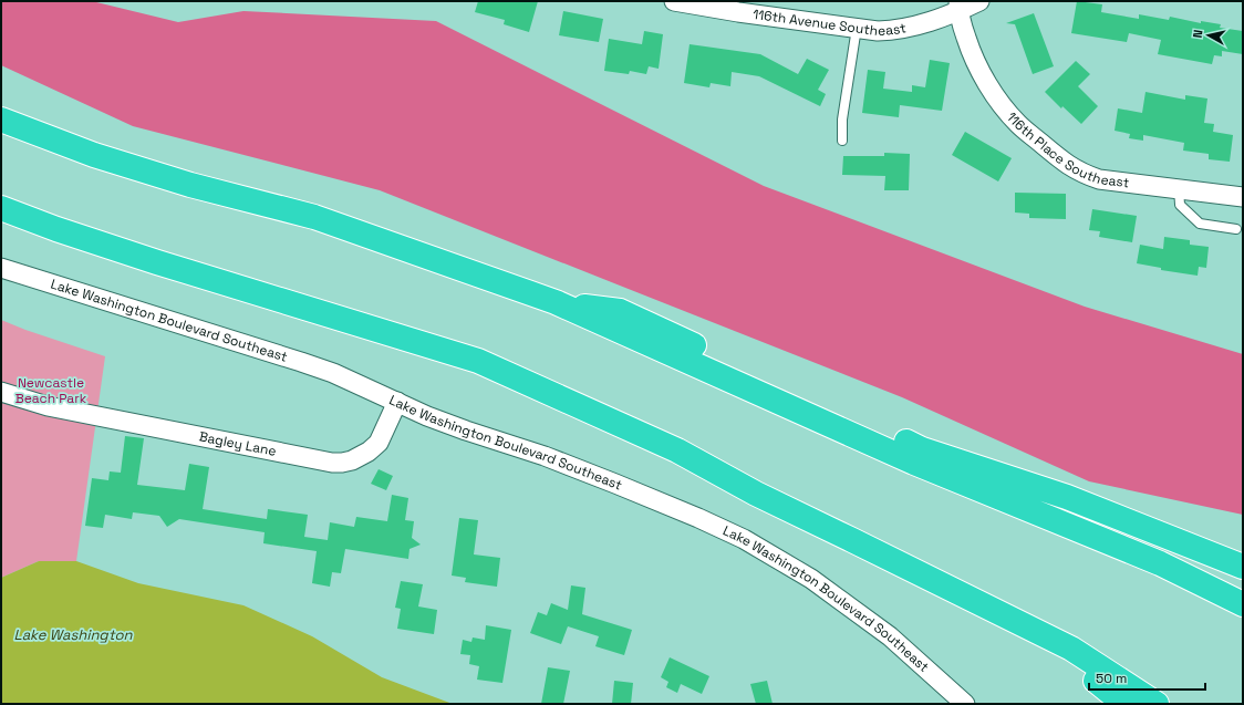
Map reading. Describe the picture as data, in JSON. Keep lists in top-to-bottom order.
{
  "streets": {
    "street": [
      "116th Avenue Southeast",
      "116th Place Southeast",
      "Lake Washington Boulevard Southeast",
      "Bagley Lane"
    ]
  },
  "crossings": [
    ["116th Avenue Southeast", "116th Place Southeast"],
    ["Lake Washington Boulevard Southeast", "Bagley Lane"]
  ],
  "water": ["Lake Washington"],
  "parks": ["Newcastle Beach Park"],
  "scale_bar": "50 m",
  "north": "left"
}
